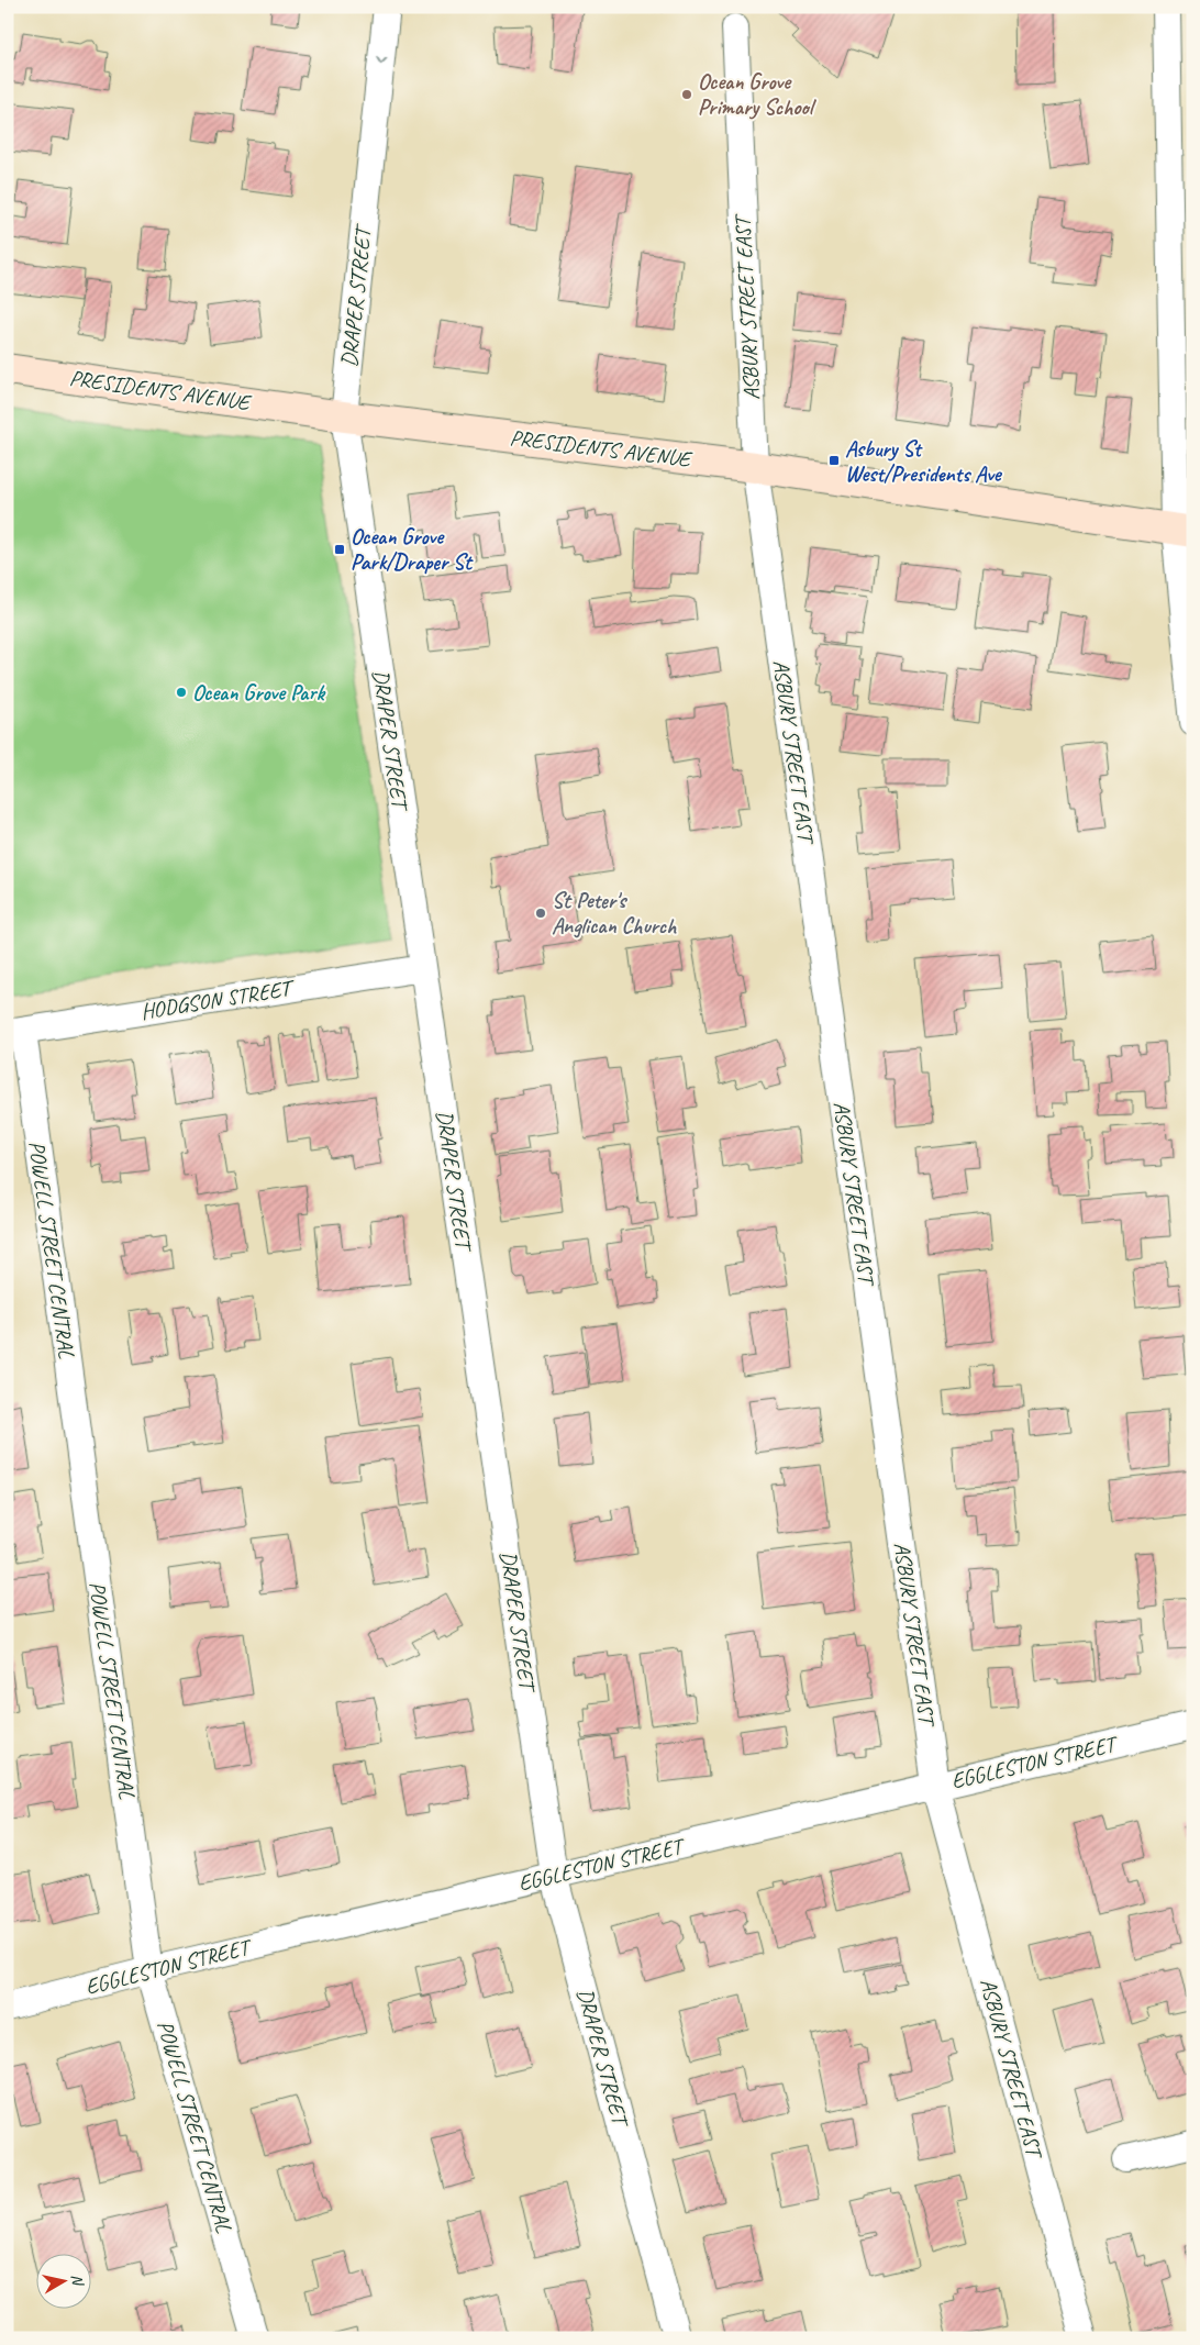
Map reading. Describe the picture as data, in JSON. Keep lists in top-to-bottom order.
{
  "streets": {
    "street": [
      "DRAPER STREET",
      "ASBURY STREET EAST",
      "PRESIDENTS AVENUE",
      "HODGSON STREET",
      "POWELL STREET CENTRAL",
      "EGGLESTON STREET"
    ]
  },
  "crossings": [
    ["DRAPER STREET", "PRESIDENTS AVENUE"],
    ["DRAPER STREET", "HODGSON STREET"],
    ["DRAPER STREET", "EGGLESTON STREET"],
    ["ASBURY STREET EAST", "PRESIDENTS AVENUE"],
    ["ASBURY STREET EAST", "EGGLESTON STREET"],
    ["HODGSON STREET", "POWELL STREET CENTRAL"],
    ["POWELL STREET CENTRAL", "EGGLESTON STREET"]
  ],
  "places": {
    "other": ["Ocean Grove Primary School", "Ocean Grove Park", "St Peter's Anglican Church"],
    "transit": ["Asbury St West/Presidents Ave", "Ocean Grove Park/Draper St"]
  },
  "north": "right"
}
